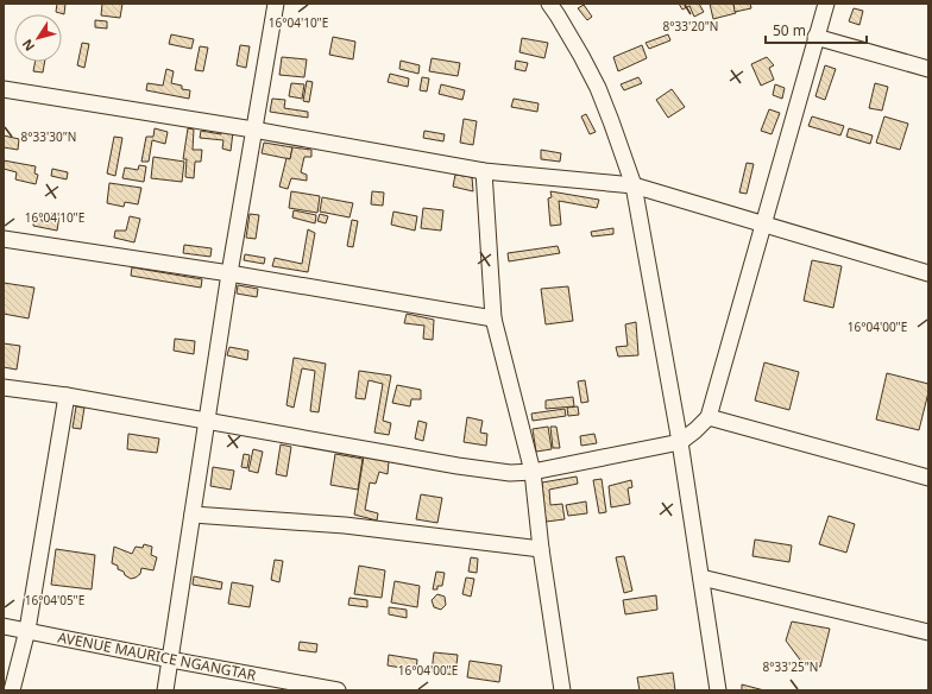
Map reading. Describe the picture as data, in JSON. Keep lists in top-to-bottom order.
{
  "streets": {
    "street": ["AVENUE MAURICE NGANGTAR"]
  },
  "scale_bar": "50 m",
  "north": "bottom left",
  "coordinates": [
    "16°04'10\"E",
    "8°33'20\"N",
    "8°33'30\"N",
    "16°04'00\"E",
    "16°04'05\"E",
    "8°33'25\"N"
  ]
}
